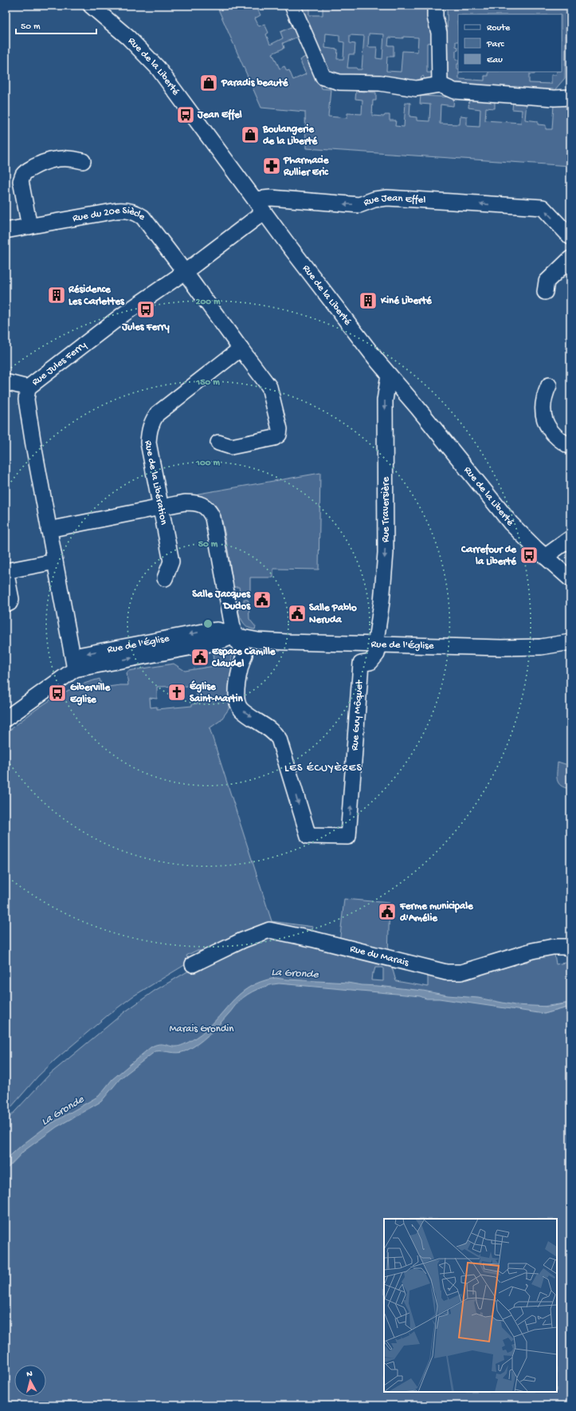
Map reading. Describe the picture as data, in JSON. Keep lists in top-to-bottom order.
{
  "streets": {
    "street": [
      "Rue de la Liberté",
      "Rue Jean Effel",
      "Rue du 20e Siècle",
      "Rue Jules Ferry",
      "Rue de la Libération",
      "Rue Traversière",
      "Rue de l'Église",
      "Rue Guy Môquet",
      "Rue du Marais"
    ]
  },
  "crossings": [
    ["Rue de la Liberté", "Rue Jean Effel"],
    ["Rue de la Liberté", "Rue Jules Ferry"],
    ["Rue de la Liberté", "Rue Traversière"],
    ["Rue du 20e Siècle", "Rue Jules Ferry"],
    ["Rue Jules Ferry", "Rue de l'Église"],
    ["Rue Traversière", "Rue de l'Église"],
    ["Rue Traversière", "Rue Guy Môquet"],
    ["Rue de l'Église", "Rue Guy Môquet"]
  ],
  "one_way": ["Rue Traversière"],
  "districts": ["LES ÉCUYÈRES"],
  "water": ["La Gronde"],
  "parks": ["Marais Grondin"],
  "places": {
    "shop": ["Paradis beauté", "Boulangerie de la Liberté"],
    "bus stop": [
      "Jean Effel",
      "Jules Ferry",
      "Carrefour de la Liberté",
      "Giberville Eglise"
    ],
    "pharmacy": ["Pharmacie Rullier Eric"],
    "building": ["Résidence Les Carlettes", "Kiné Liberté"],
    "public building": [
      "Salle Jacques Duclos",
      "Salle Pablo Neruda",
      "Espace Camille Claudel",
      "Ferme municipale d'Amélie"
    ],
    "church": ["Église Saint-Martin"]
  },
  "legend": ["Route", "Parc", "Eau"],
  "scale_bar": "50 m",
  "north": "top",
  "rings": [
    "200 m",
    "150 m",
    "100 m",
    "50 m"
  ]
}
